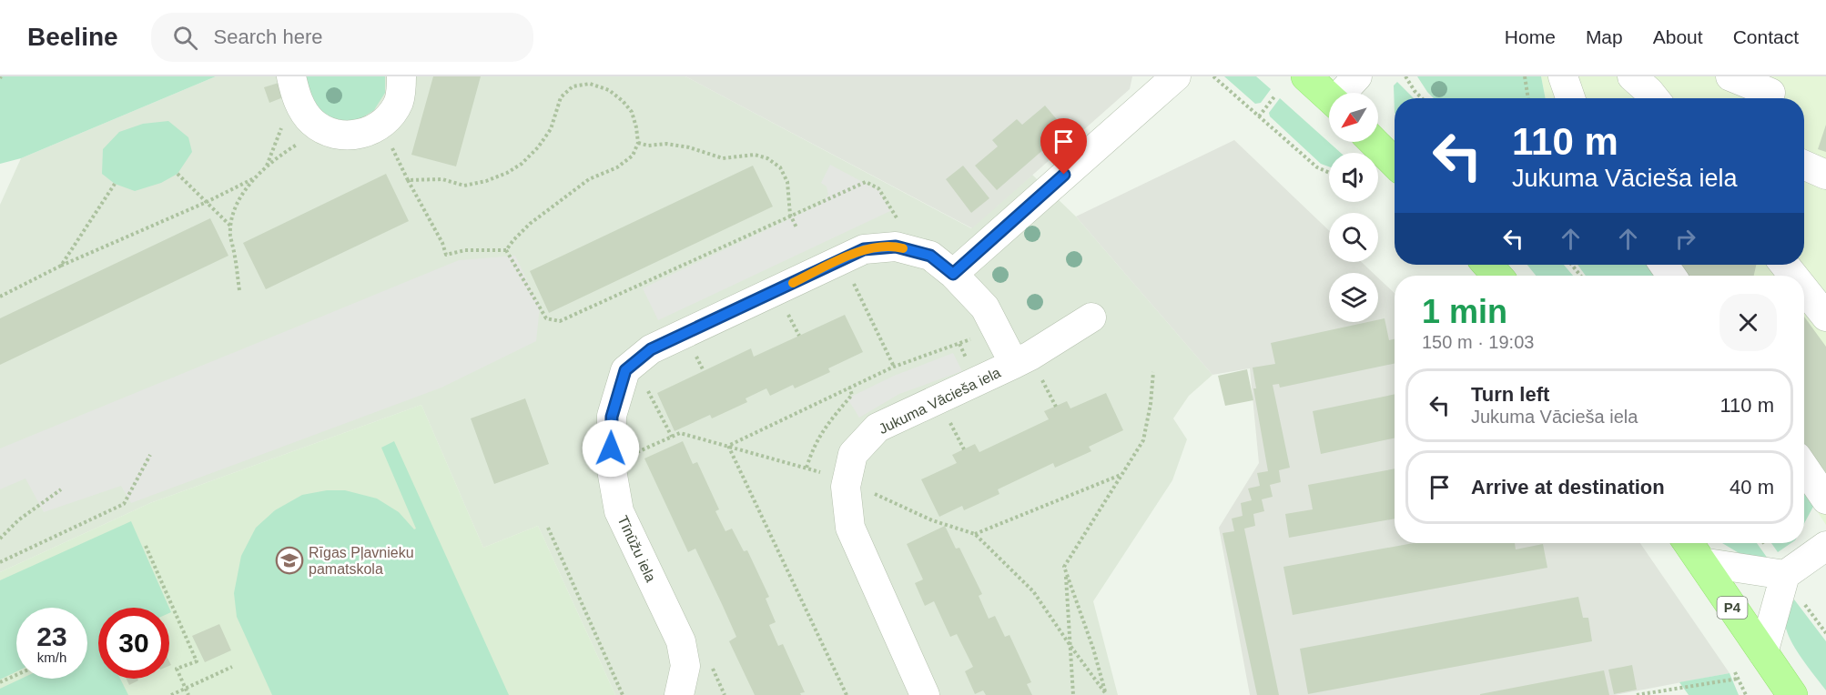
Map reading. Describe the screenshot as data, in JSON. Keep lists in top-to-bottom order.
{
  "streets": {
    "main road": ["P4"],
    "street": ["Jukuma Vācieša iela", "Tīnūžu iela"]
  },
  "crossings": [
    ["Jukuma Vācieša iela", "Tīnūžu iela"]
  ],
  "places": {
    "school or university": ["Rīgas Pļavnieku pamatskola"]
  },
  "north": "bottom left",
  "page": {
    "header": "Beeline",
    "search": "Search here",
    "nav": [
      "Home",
      "Map",
      "About",
      "Contact"
    ],
    "turn": ["110 m", "Jukuma Vācieša iela"],
    "heading": ["1 min", "150 m · 19:03"],
    "list": [
      {
        "name": "Turn left",
        "note": "Jukuma Vācieša iela",
        "value": "110 m"
      },
      {
        "name": "Arrive at destination",
        "value": "40 m"
      }
    ],
    "speed": "23 km/h",
    "limit": "30"
  }
}
